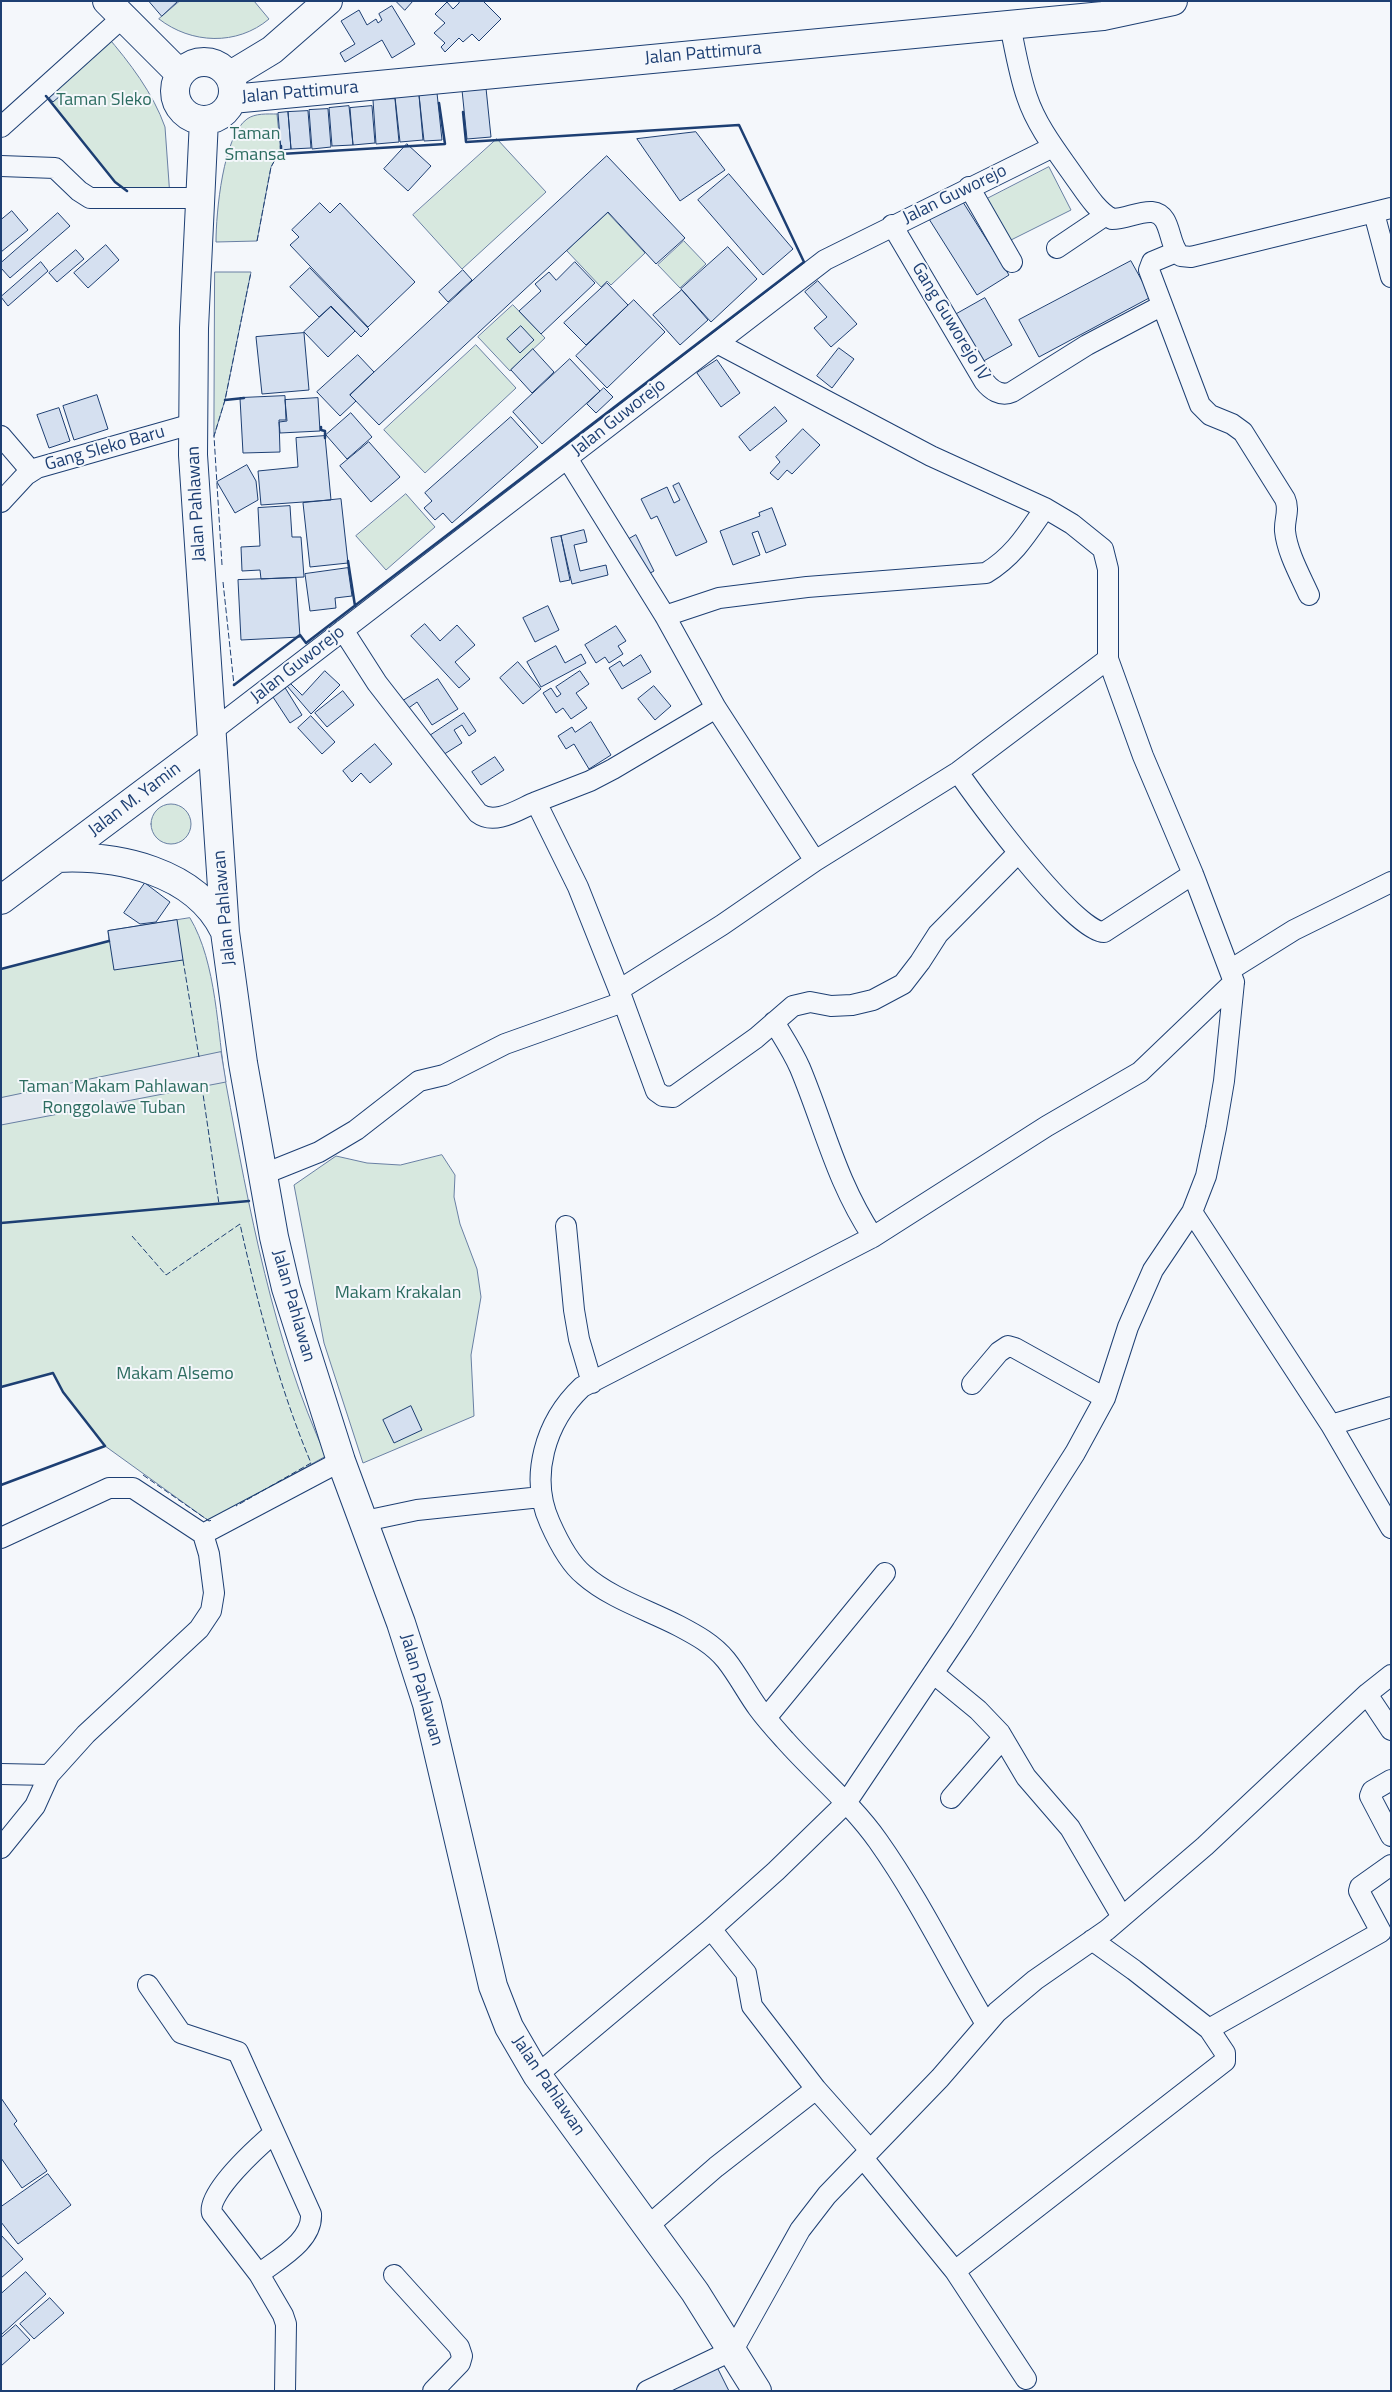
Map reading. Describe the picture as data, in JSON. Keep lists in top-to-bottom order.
{
  "streets": {
    "main road": ["Jalan Pattimura", "Jalan Pahlawan", "Jalan M. Yamin"],
    "street": ["Jalan Guworejo", "Gang Guworejo IV", "Gang Sleko Baru"]
  },
  "crossings": [
    ["Jalan Pattimura", "Jalan Pahlawan"],
    ["Jalan Guworejo", "Gang Guworejo IV"],
    ["Jalan Guworejo", "Jalan Pahlawan"],
    ["Jalan Guworejo", "Jalan M. Yamin"],
    ["Gang Sleko Baru", "Jalan Pahlawan"],
    ["Jalan Pahlawan", "Jalan M. Yamin"]
  ],
  "parks": [
    "Taman Sleko",
    "Taman Smansa",
    "Taman Makam Pahlawan Ronggolawe Tuban",
    "Makam Krakalan",
    "Makam Alsemo"
  ]
}
